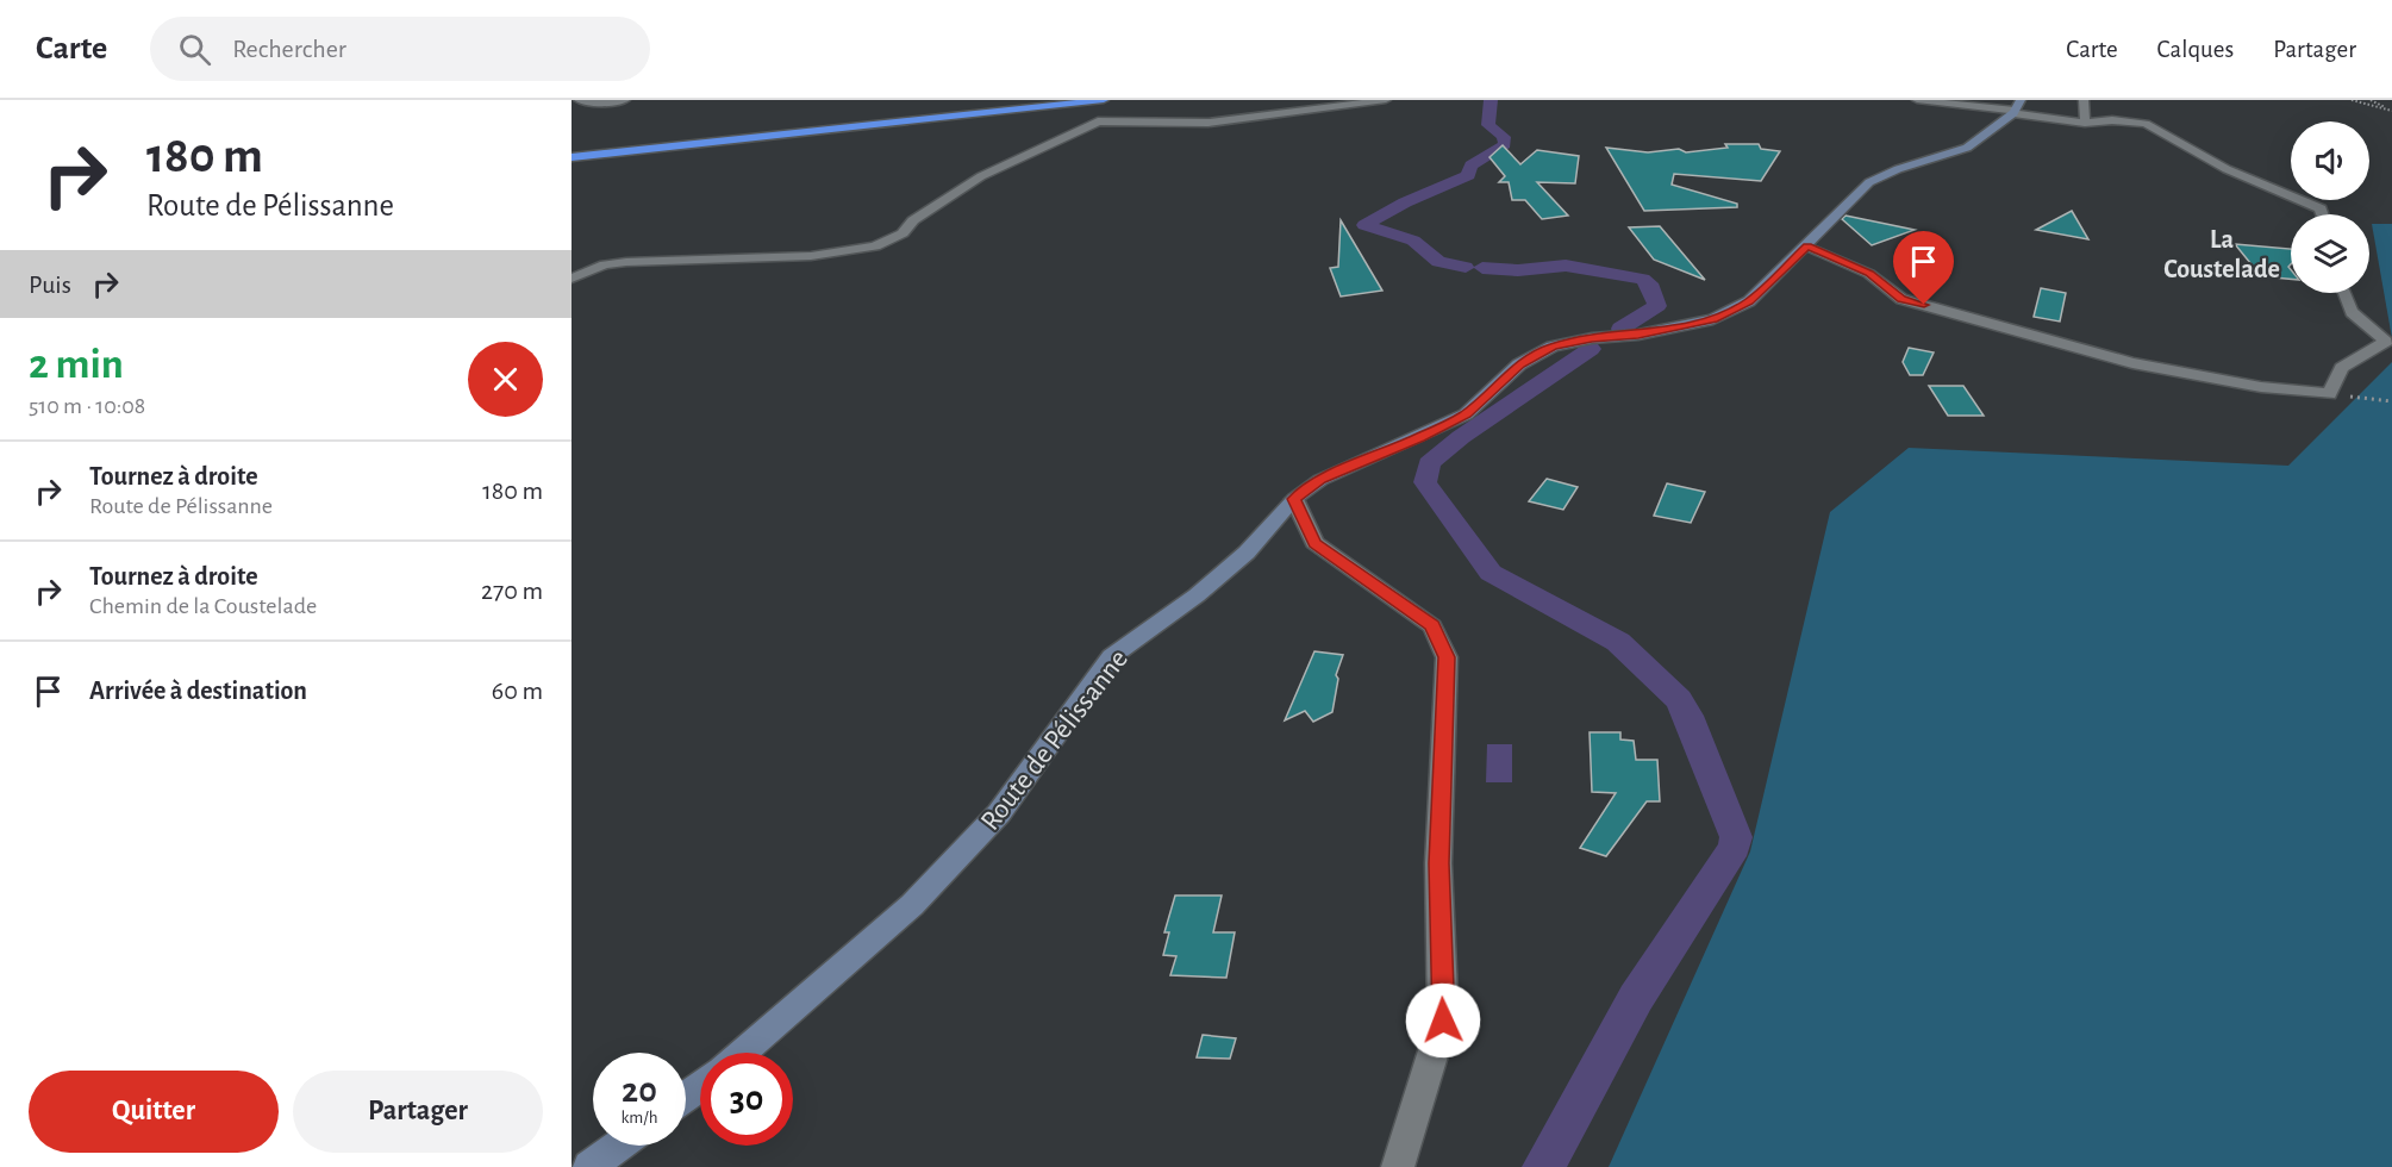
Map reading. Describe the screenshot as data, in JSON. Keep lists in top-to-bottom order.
{
  "streets": {
    "street": ["Route de Pélissanne"]
  },
  "districts": ["La Coustelade"],
  "page": {
    "header": "Carte",
    "search": "Rechercher",
    "nav": ["Carte", "Calques", "Partager"],
    "turn": ["180 m", "Route de Pélissanne"],
    "then": "Puis",
    "heading": ["2 min", "510 m · 10:08"],
    "list": [
      {
        "name": "Tournez à droite",
        "note": "Route de Pélissanne",
        "value": "180 m"
      },
      {
        "name": "Tournez à droite",
        "note": "Chemin de la Coustelade",
        "value": "270 m"
      },
      {
        "name": "Arrivée à destination",
        "value": "60 m"
      }
    ],
    "speed": "20 km/h",
    "limit": "30",
    "buttons": ["Quitter", "Partager"]
  }
}
